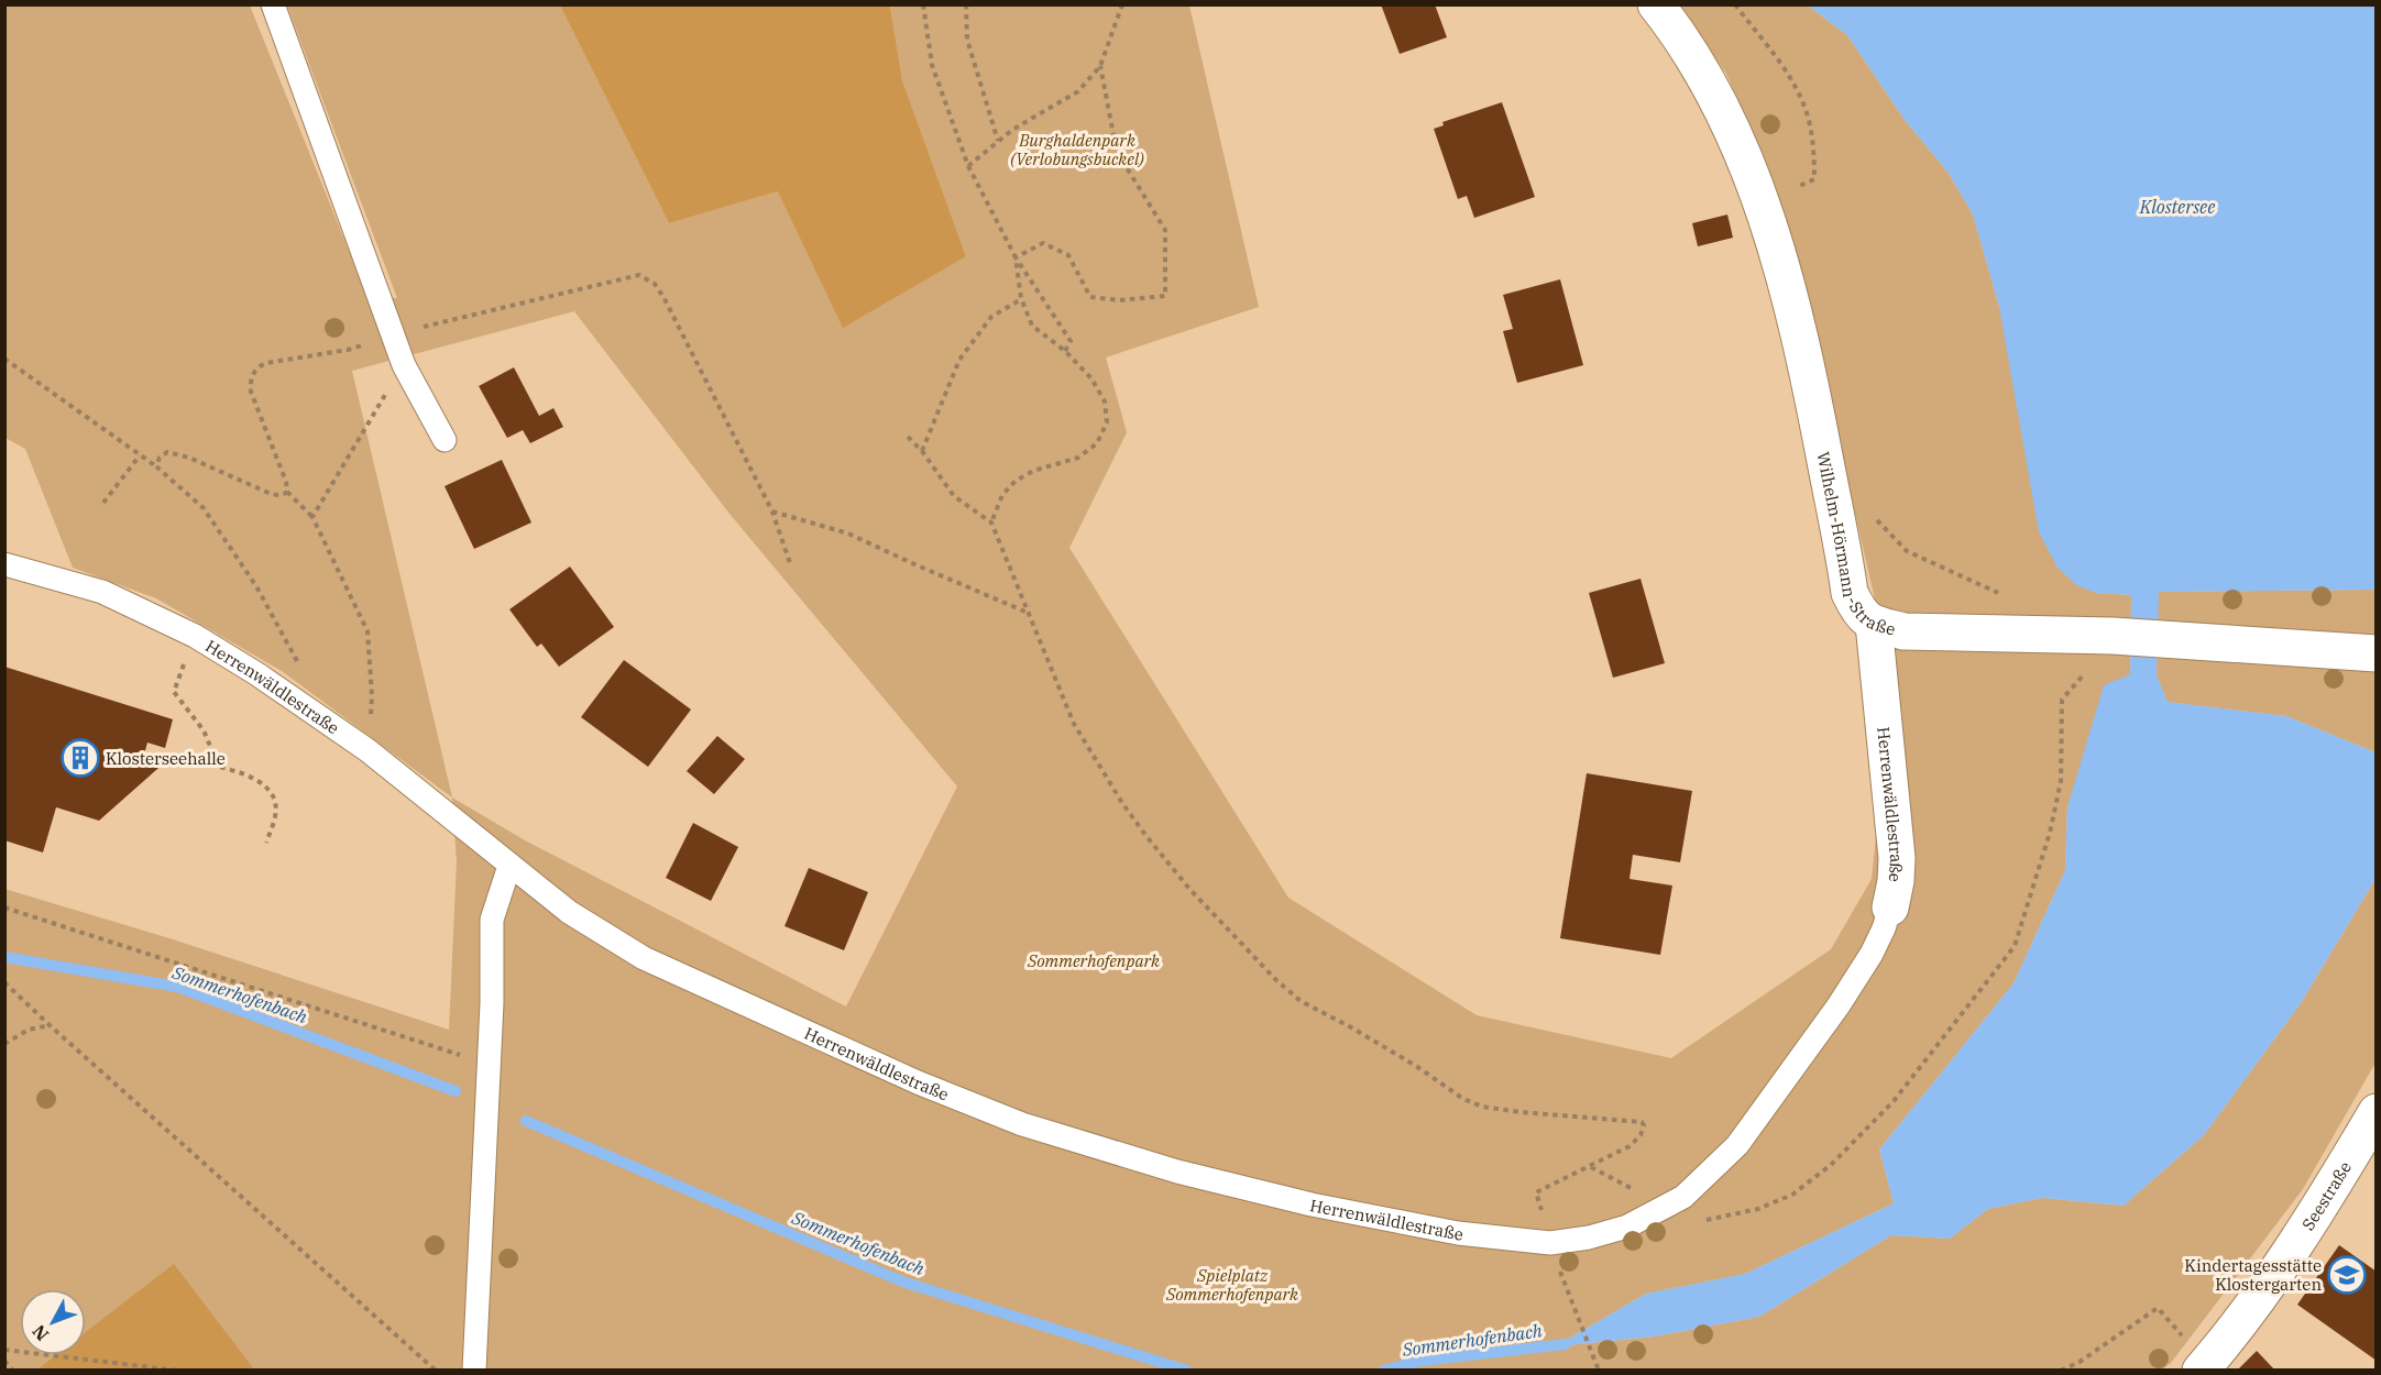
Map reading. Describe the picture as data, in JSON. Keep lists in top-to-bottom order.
{
  "streets": {
    "street": ["Wilhelm-Hörmann-Straße", "Herrenwäldlestraße", "Seestraße"]
  },
  "crossings": [
    ["Wilhelm-Hörmann-Straße", "Herrenwäldlestraße"]
  ],
  "water": ["Klostersee", "Sommerhofenbach"],
  "parks": ["Burghaldenpark (Verlobungsbuckel)", "Sommerhofenpark", "Spielplatz Sommerhofenpark"],
  "places": {
    "building": ["Klosterseehalle"],
    "school or university": ["Kindertagesstätte Klostergarten"]
  },
  "north": "bottom left"
}
